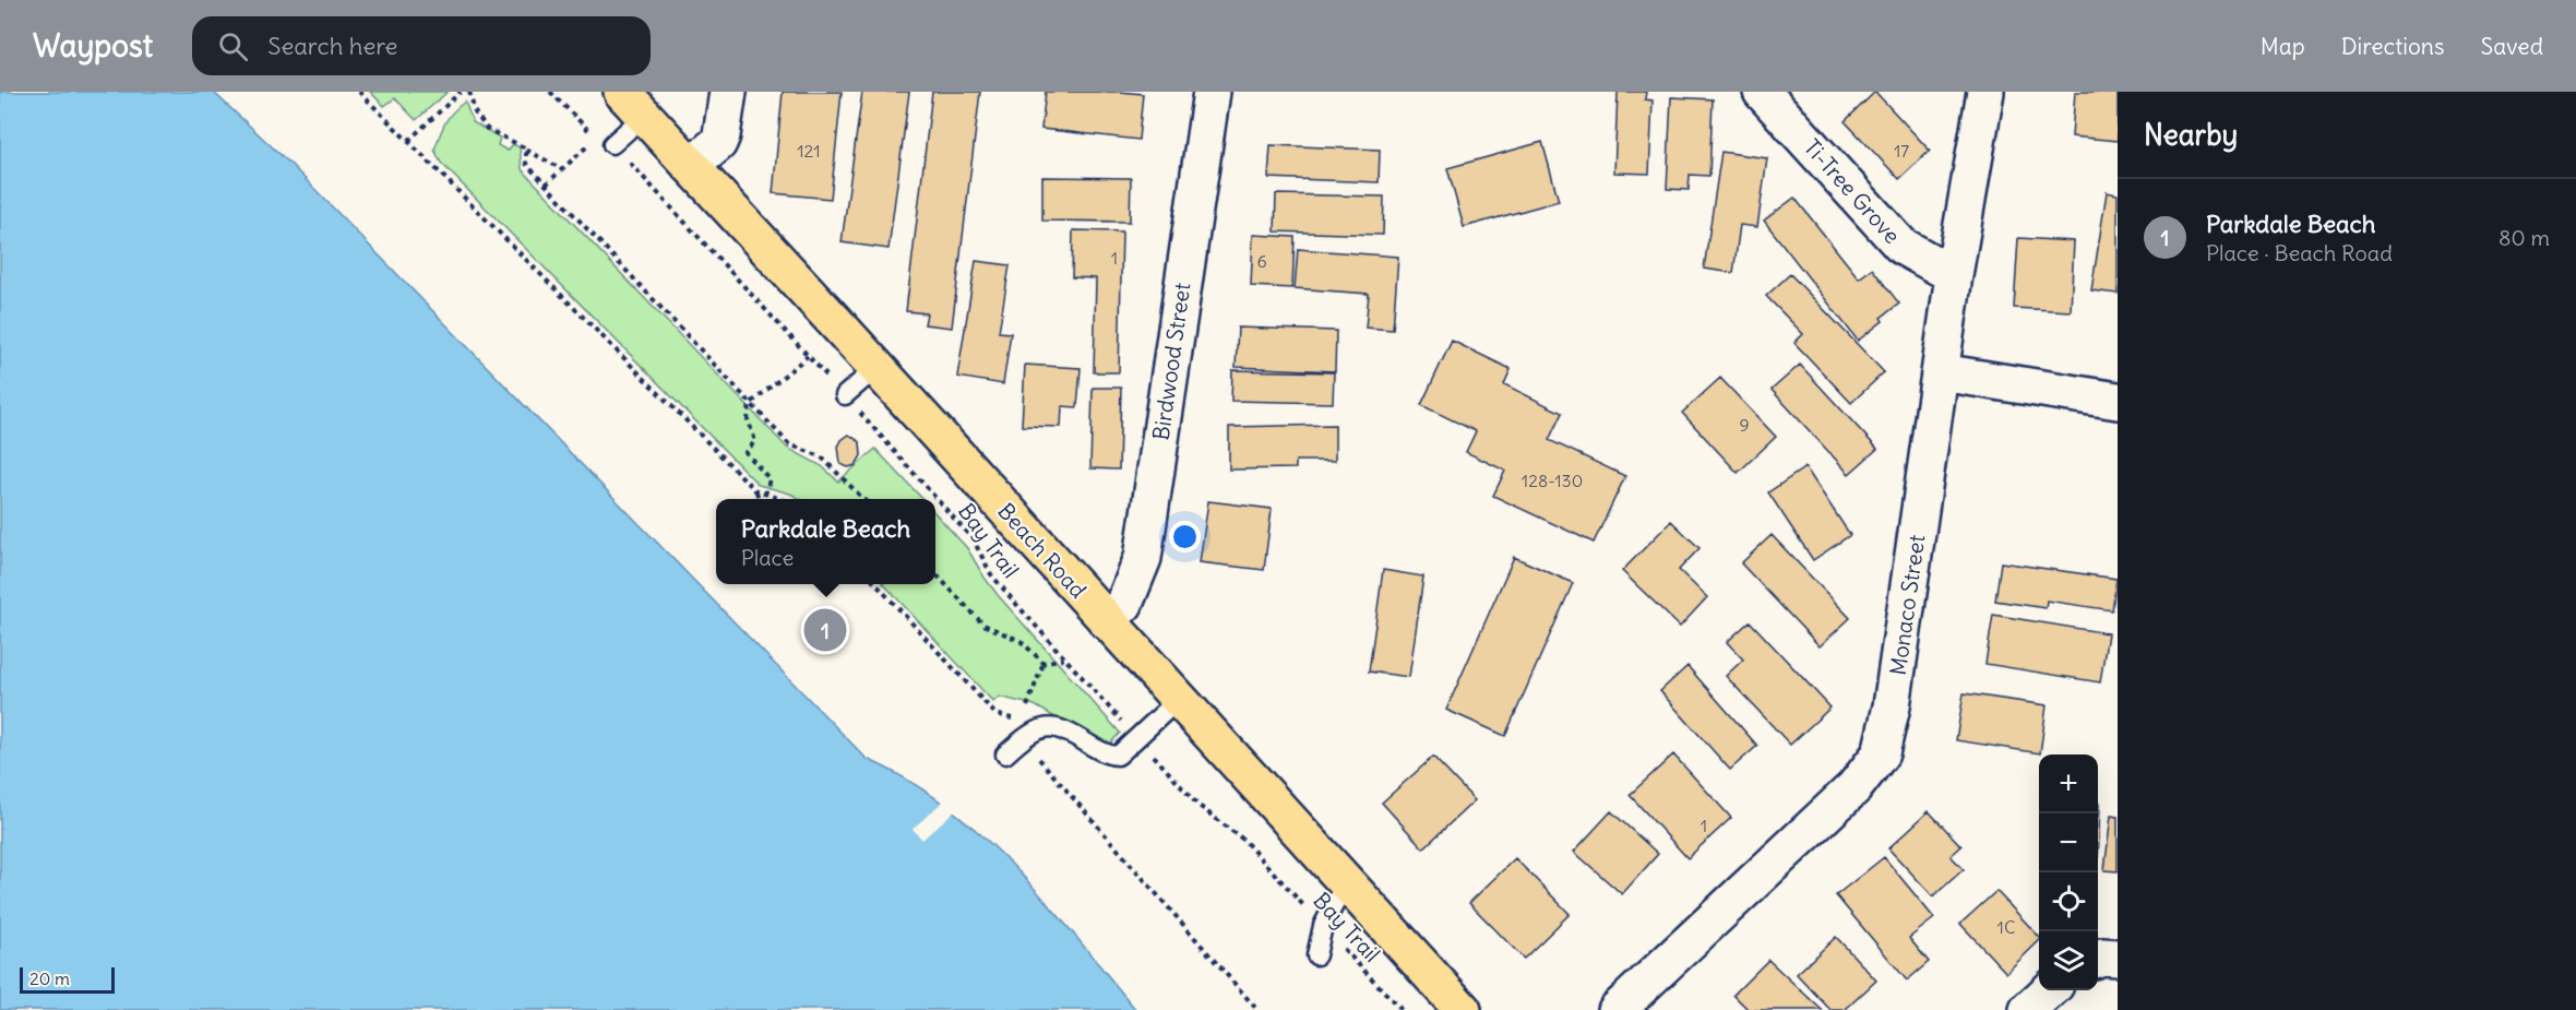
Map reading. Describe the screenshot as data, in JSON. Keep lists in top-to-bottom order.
{
  "streets": {
    "main road": ["Beach Road"],
    "street": ["Ti-Tree Grove", "Birdwood Street", "Monaco Street"],
    "path": ["Bay Trail"]
  },
  "crossings": [
    ["Ti-Tree Grove", "Monaco Street"],
    ["Birdwood Street", "Beach Road"]
  ],
  "house_numbers": [
    "121",
    "17",
    "1",
    "6",
    "9",
    "128-130",
    "1",
    "1C"
  ],
  "scale_bar": "20 m",
  "page": {
    "header": "Waypost",
    "search": "Search here",
    "nav": ["Map", "Directions", "Saved"],
    "heading": "Nearby",
    "list": [
      {
        "mark": "1",
        "name": "Parkdale Beach",
        "note": "Place · Beach Road",
        "value": "80 m"
      }
    ],
    "popup": ["Parkdale Beach", "Place"],
    "pins": "1",
    "map_buttons": ["+", "−"],
    "scale": "20 m"
  }
}
